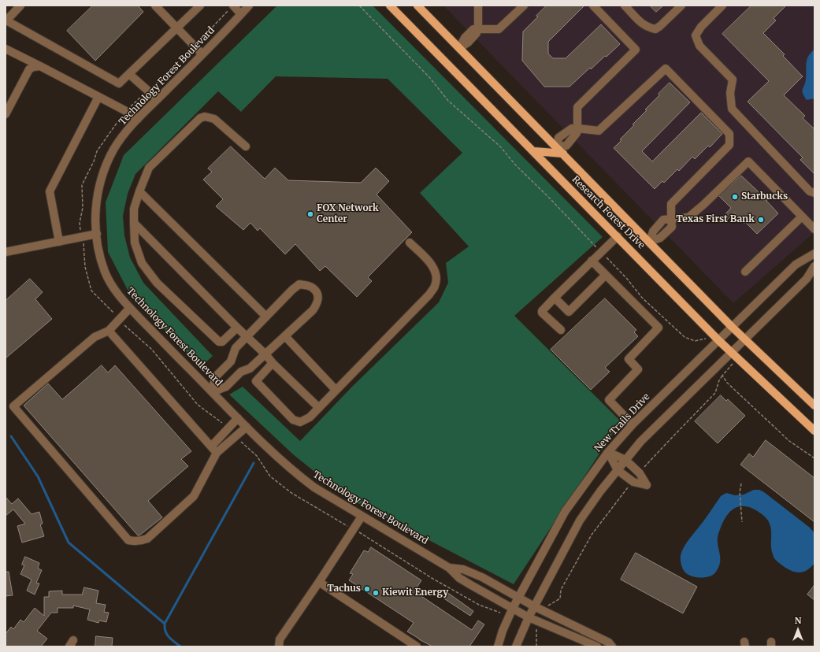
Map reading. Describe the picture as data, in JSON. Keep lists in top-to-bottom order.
{
  "streets": {
    "main road": ["Research Forest Drive"],
    "street": ["Technology Forest Boulevard", "New Trails Drive"]
  },
  "crossings": [
    ["Technology Forest Boulevard", "New Trails Drive"],
    ["Research Forest Drive", "New Trails Drive"]
  ],
  "places": [
    "Starbucks",
    "FOX Network Center",
    "Texas First Bank",
    "Tachus",
    "Kiewit Energy"
  ],
  "north": "top"
}
